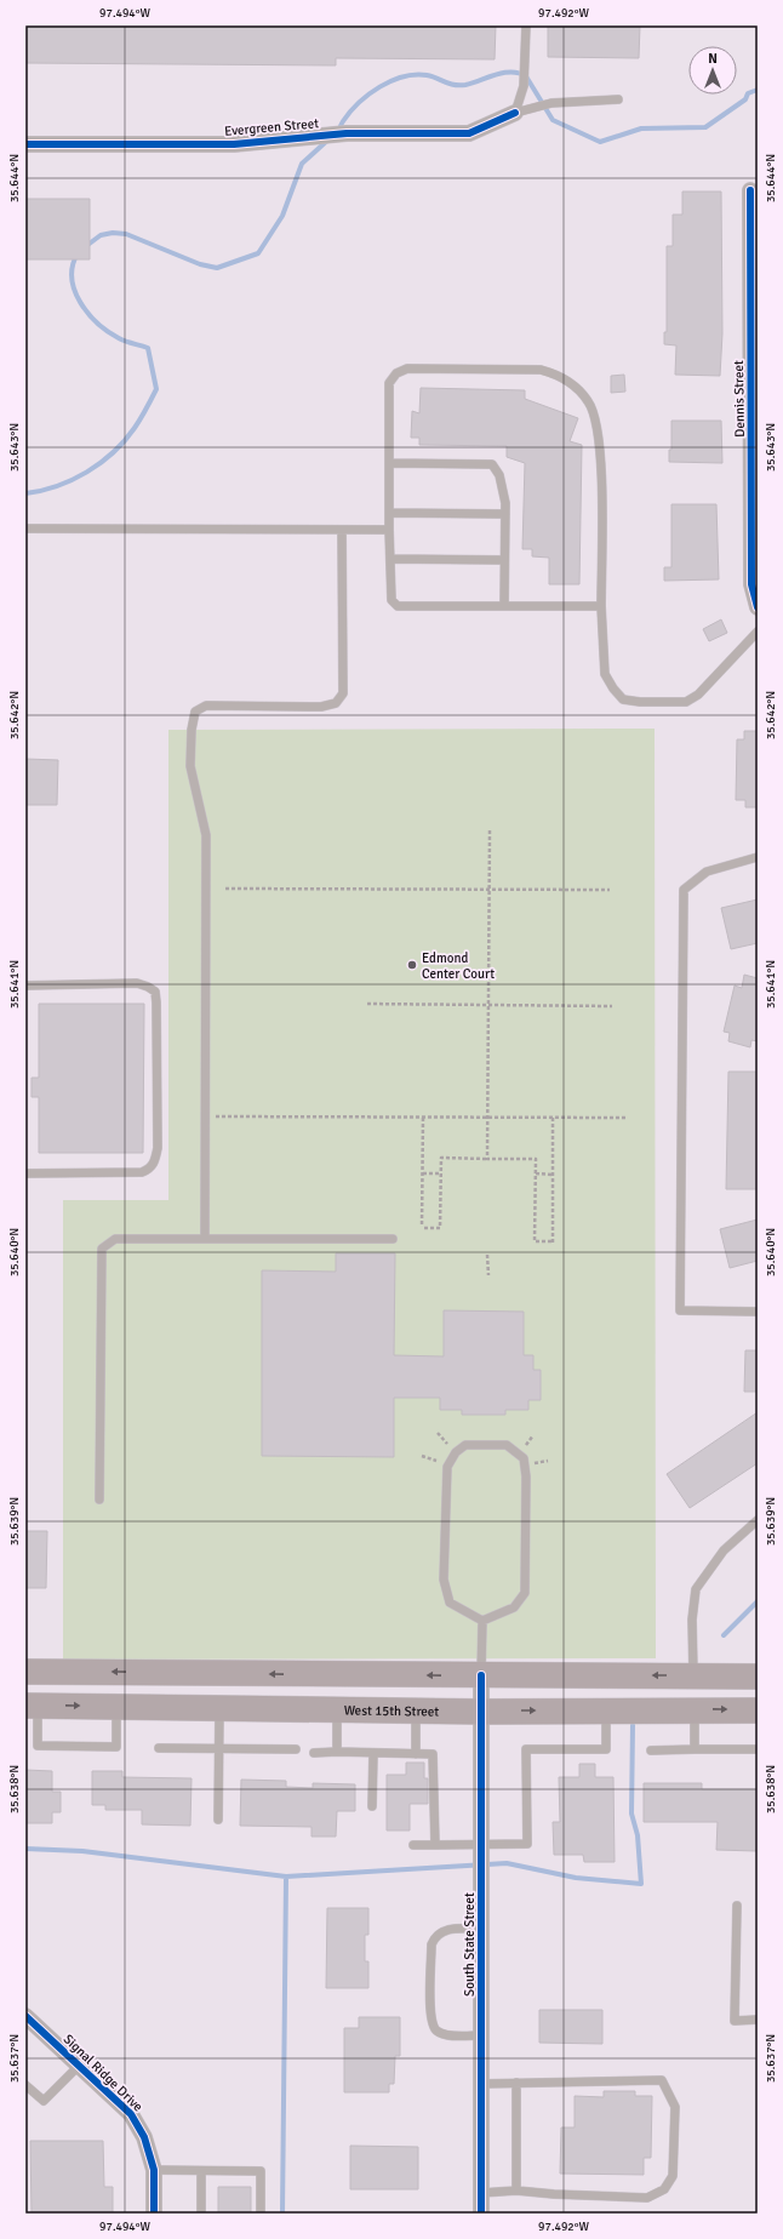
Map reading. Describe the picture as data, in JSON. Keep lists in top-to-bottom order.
{
  "streets": {
    "main road": ["West 15th Street"],
    "street": [
      "Evergreen Street",
      "Dennis Street",
      "South State Street",
      "Signal Ridge Drive"
    ]
  },
  "crossings": [
    ["West 15th Street", "South State Street"]
  ],
  "places": ["Edmond Center Court"],
  "north": "top",
  "coordinates": [
    "97.494°W",
    "97.492°W",
    "35.644°N",
    "35.643°N",
    "35.642°N",
    "35.641°N",
    "35.640°N",
    "35.639°N",
    "35.638°N",
    "35.637°N"
  ]
}
